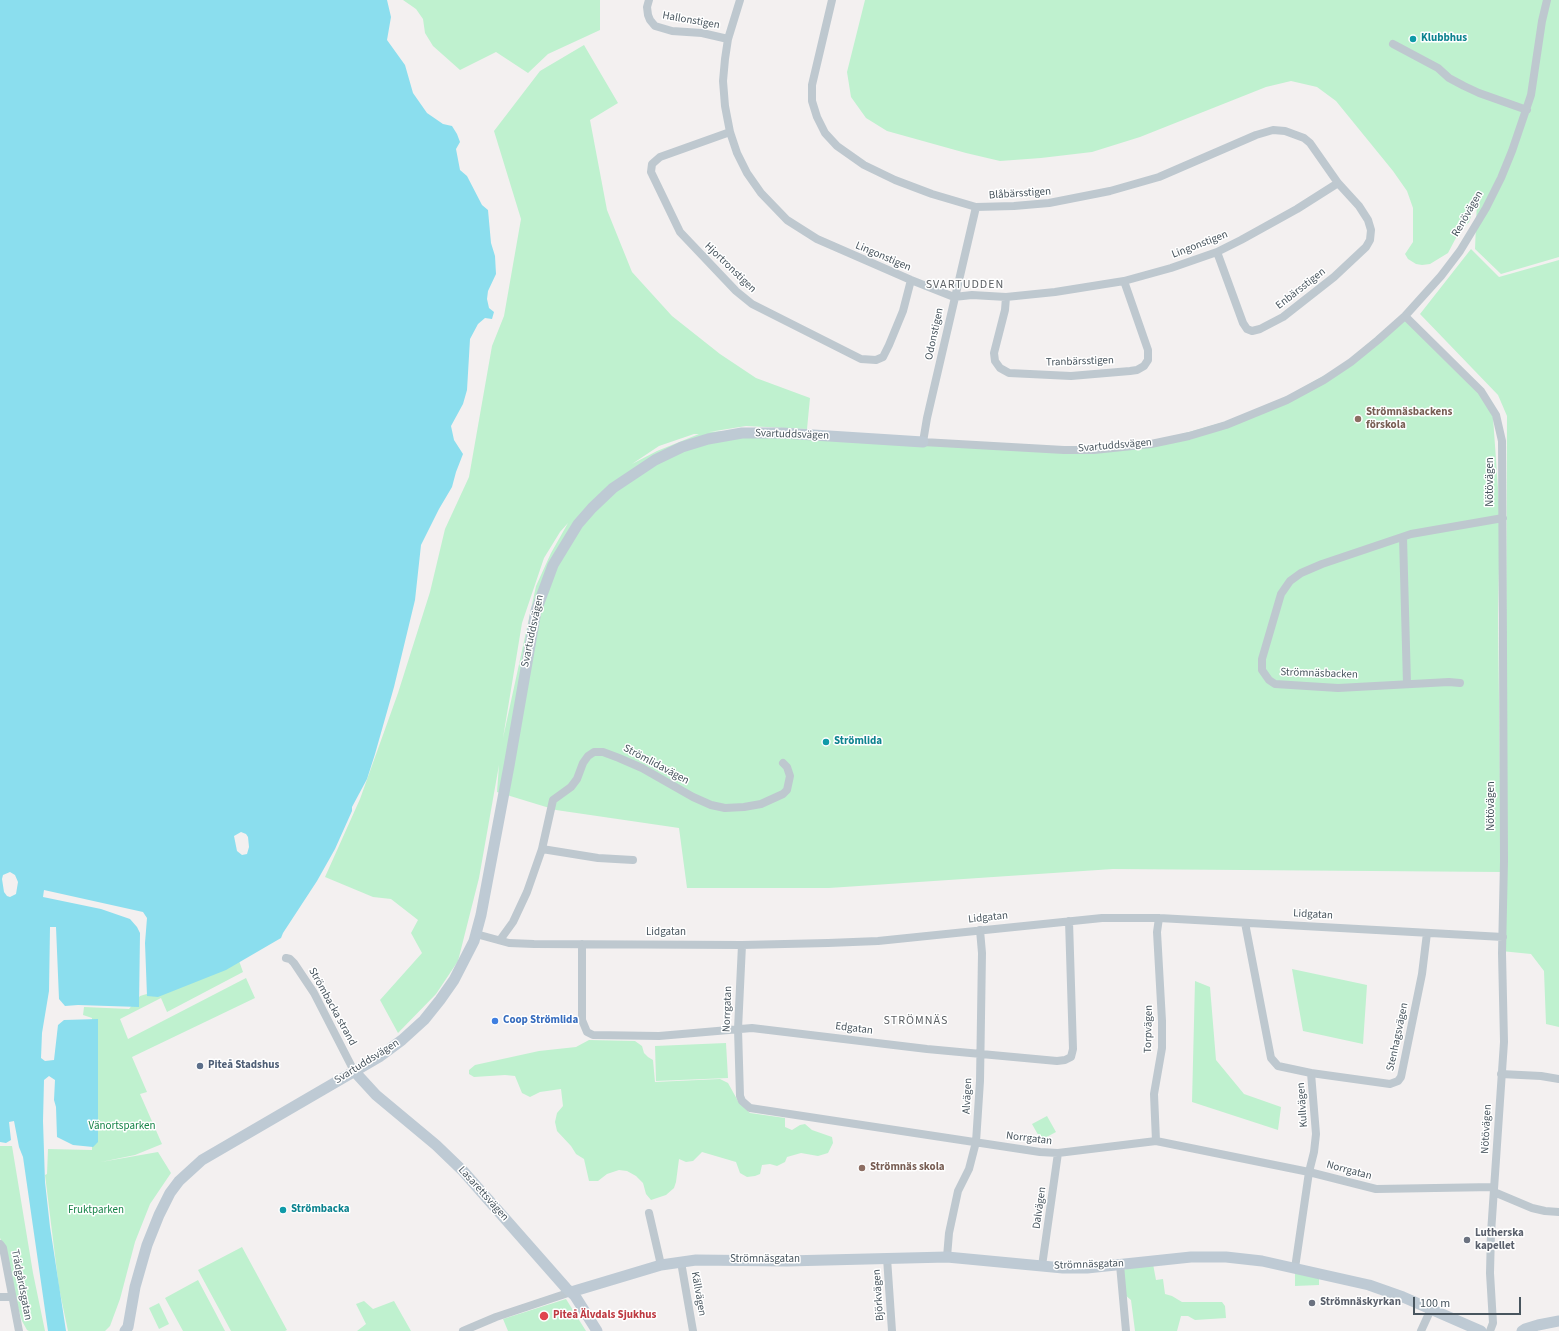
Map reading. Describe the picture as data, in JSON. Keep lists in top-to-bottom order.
{
  "streets": {
    "street": [
      "Hallonstigen",
      "Blåbärsstigen",
      "Renövägen",
      "Lingonstigen",
      "Hjortronstigen",
      "Enbärsstigen",
      "Odonstigen",
      "Tranbärsstigen",
      "Svartuddsvägen",
      "Nötövägen",
      "Strömnäsbacken",
      "Strömlidavägen",
      "Lidgatan",
      "Strömbacka strand",
      "Norrgatan",
      "Edgatan",
      "Torpvägen",
      "Stenhagsvägen",
      "Alvägen",
      "Kullvägen",
      "Lasarettsvägen",
      "Dalvägen",
      "Strömnäsgatan",
      "Trädgårdsgatan",
      "Källvägen",
      "Björkvägen"
    ]
  },
  "crossings": [
    ["Hallonstigen", "Lingonstigen"],
    ["Blåbärsstigen", "Lingonstigen"],
    ["Blåbärsstigen", "Enbärsstigen"],
    ["Blåbärsstigen", "Odonstigen"],
    ["Renövägen", "Svartuddsvägen"],
    ["Renövägen", "Nötövägen"],
    ["Lingonstigen", "Hjortronstigen"],
    ["Lingonstigen", "Enbärsstigen"],
    ["Lingonstigen", "Odonstigen"],
    ["Lingonstigen", "Tranbärsstigen"],
    ["Odonstigen", "Svartuddsvägen"],
    ["Svartuddsvägen", "Nötövägen"],
    ["Svartuddsvägen", "Lidgatan"],
    ["Svartuddsvägen", "Strömbacka strand"],
    ["Svartuddsvägen", "Lasarettsvägen"],
    ["Nötövägen", "Strömnäsbacken"],
    ["Nötövägen", "Lidgatan"],
    ["Nötövägen", "Norrgatan"],
    ["Strömlidavägen", "Lidgatan"],
    ["Lidgatan", "Norrgatan"],
    ["Lidgatan", "Edgatan"],
    ["Lidgatan", "Torpvägen"],
    ["Lidgatan", "Stenhagsvägen"],
    ["Lidgatan", "Alvägen"],
    ["Lidgatan", "Kullvägen"],
    ["Strömbacka strand", "Lasarettsvägen"],
    ["Norrgatan", "Edgatan"],
    ["Norrgatan", "Torpvägen"],
    ["Norrgatan", "Alvägen"],
    ["Norrgatan", "Kullvägen"],
    ["Norrgatan", "Dalvägen"],
    ["Edgatan", "Alvägen"],
    ["Stenhagsvägen", "Kullvägen"],
    ["Alvägen", "Strömnäsgatan"],
    ["Kullvägen", "Strömnäsgatan"],
    ["Lasarettsvägen", "Strömnäsgatan"],
    ["Dalvägen", "Strömnäsgatan"],
    ["Strömnäsgatan", "Källvägen"],
    ["Strömnäsgatan", "Björkvägen"]
  ],
  "districts": ["SVARTUDDEN", "STRÖMNÄS"],
  "parks": ["Vänortsparken", "Fruktparken"],
  "places": [
    "Klubbhus",
    "Strömnäsbackens förskola",
    "Strömlida",
    "Coop Strömlida",
    "Piteå Stadshus",
    "Strömnäs skola",
    "Strömbacka",
    "Lutherska kapellet",
    "Strömnäskyrkan",
    "Piteå Älvdals Sjukhus"
  ],
  "scale_bar": "100 m"
}
